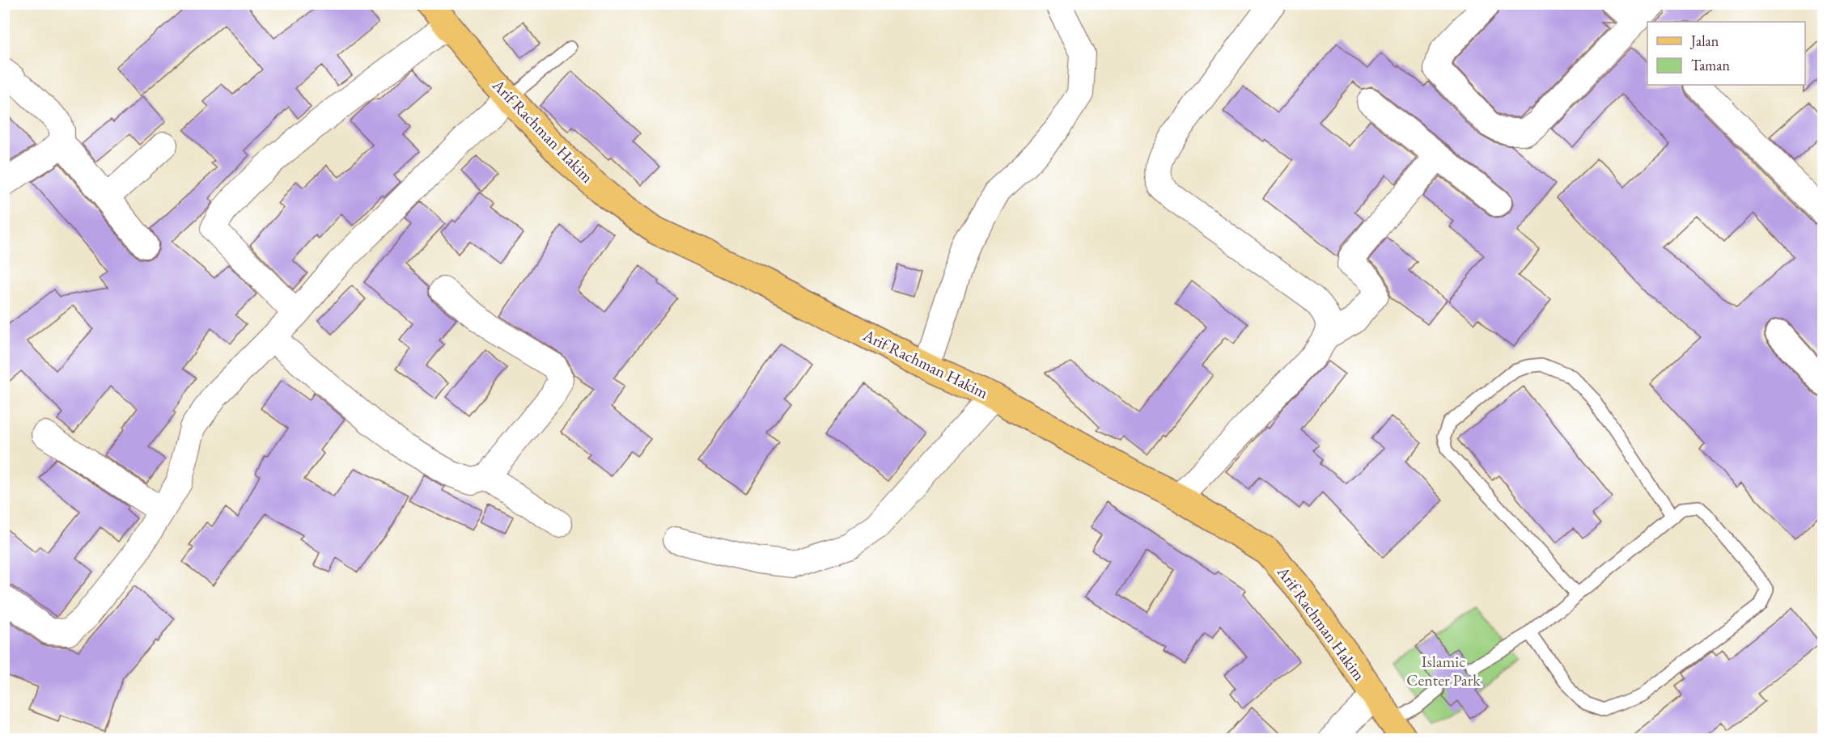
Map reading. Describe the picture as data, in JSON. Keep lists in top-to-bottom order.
{
  "streets": {
    "main road": ["Arif Rachman Hakim"]
  },
  "parks": ["Islamic Center Park"],
  "legend": ["Jalan", "Taman"]
}
